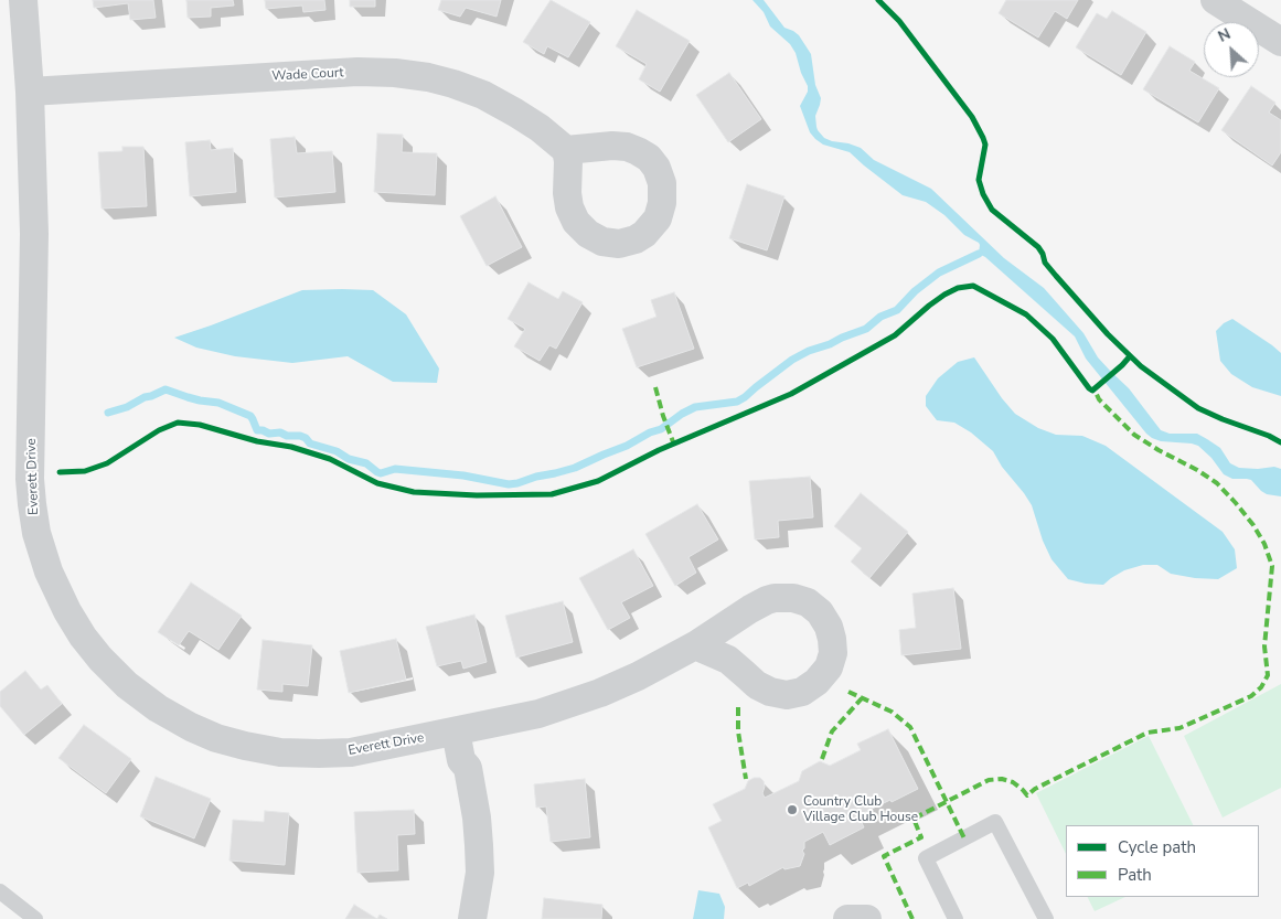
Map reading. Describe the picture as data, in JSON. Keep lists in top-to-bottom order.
{
  "streets": {
    "street": ["Wade Court", "Everett Drive"]
  },
  "crossings": [
    ["Wade Court", "Everett Drive"]
  ],
  "places": ["Country Club Village Club House"],
  "legend": ["Cycle path", "Path"],
  "north": "top left"
}
